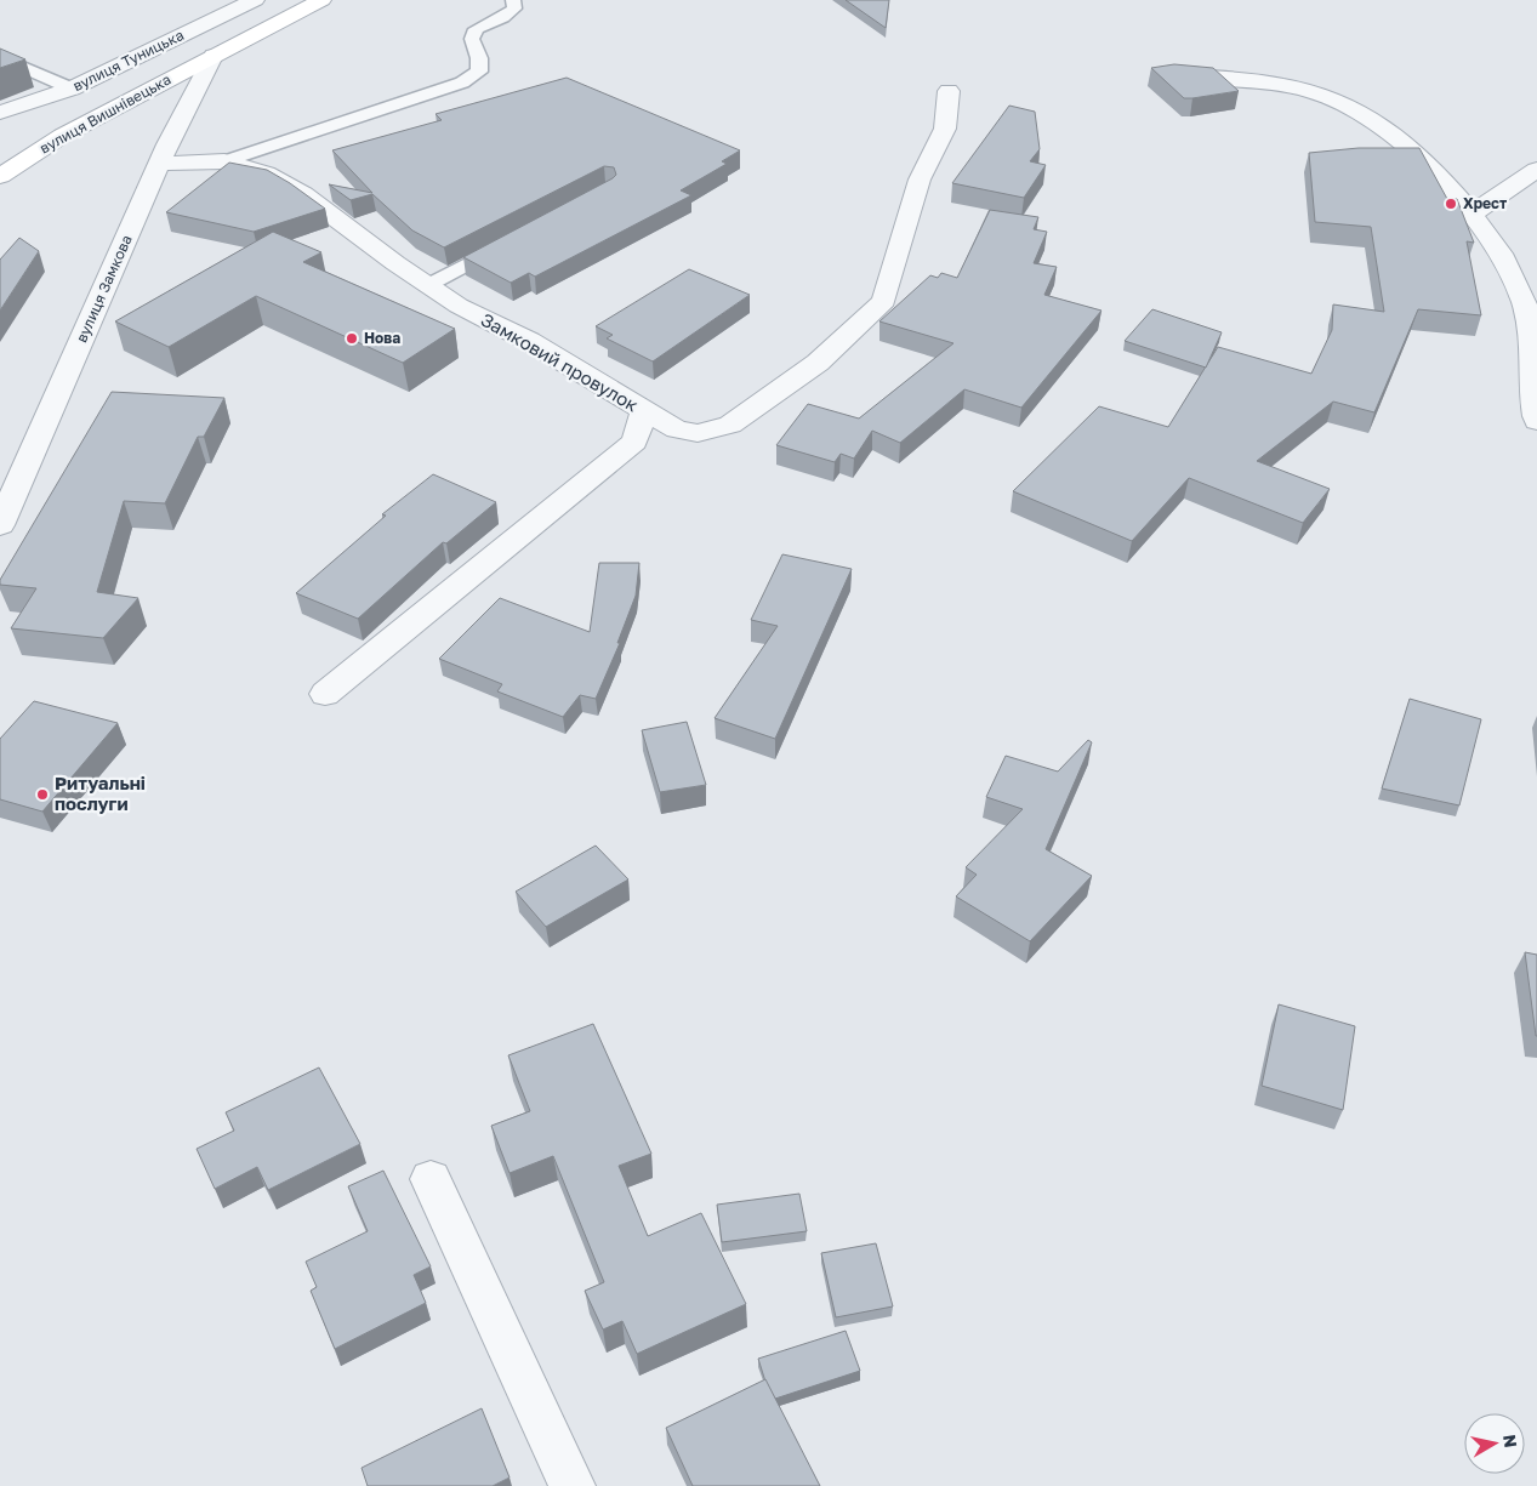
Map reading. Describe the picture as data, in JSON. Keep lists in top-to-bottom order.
{
  "streets": {
    "main road": ["вулиця Вишнівецька"],
    "street": ["вулиця Туницька", "вулиця Замкова", "Замковий провулок"]
  },
  "crossings": [
    ["вулиця Вишнівецька", "вулиця Замкова"],
    ["вулиця Замкова", "Замковий провулок"]
  ],
  "places": ["Хрест", "Нова", "Ритуальні послуги"],
  "north": "right"
}
